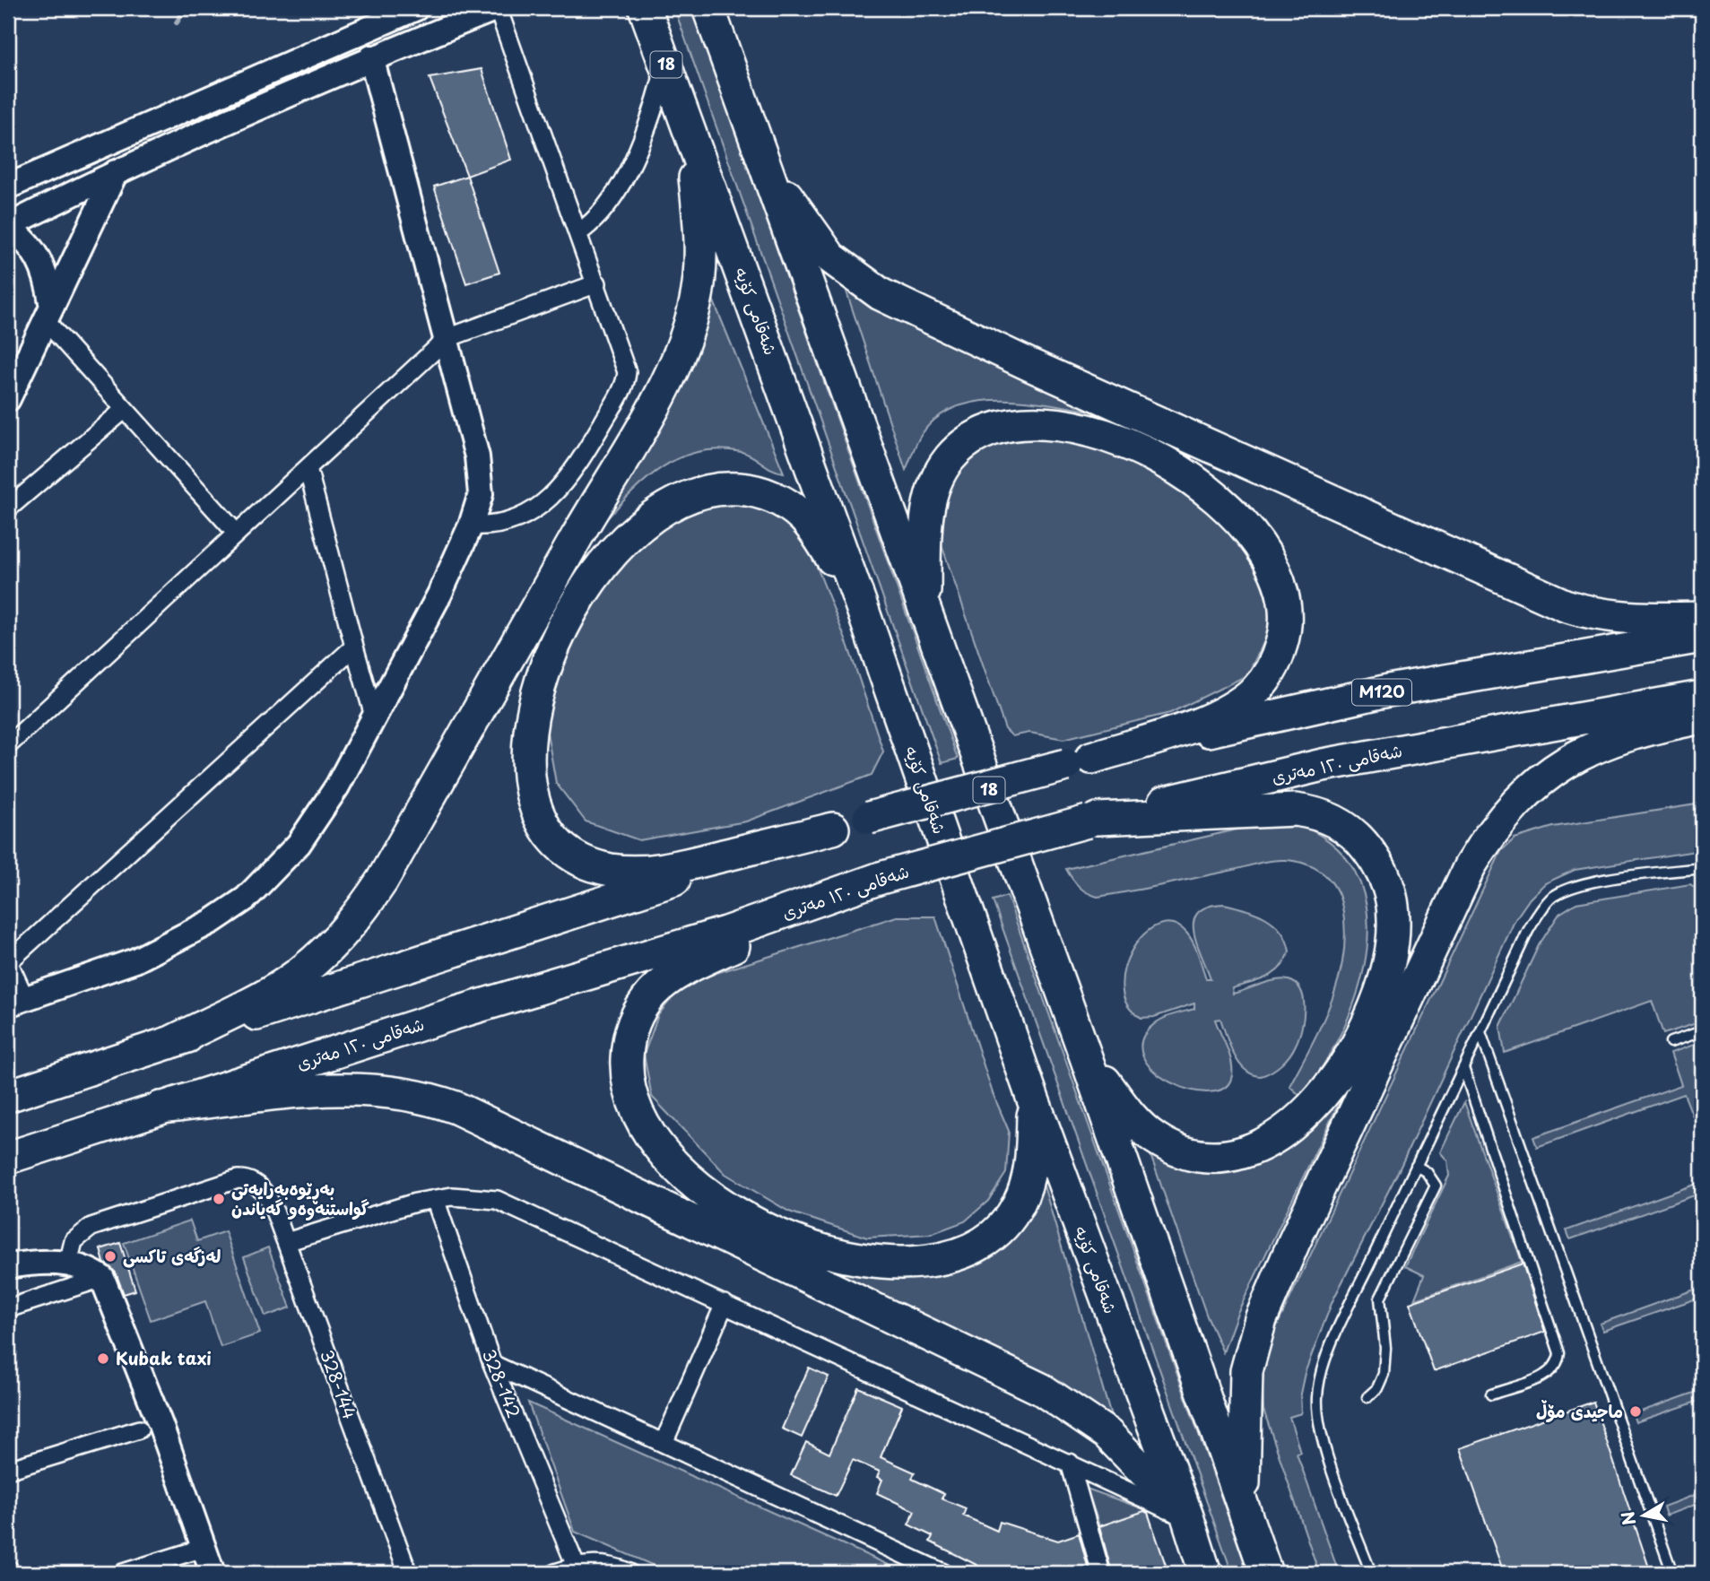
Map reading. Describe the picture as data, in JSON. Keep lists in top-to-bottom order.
{
  "streets": {
    "highway": [
      "18",
      "شەقامی کۆیە",
      "M120",
      "شەقامی ١٢٠ مەتری"
    ],
    "street": ["328-142", "328-144"]
  },
  "places": [
    "بەڕێوەبەرایەتی گواستنەوەو گەیاندن",
    "لەزگەی تاکسی",
    "Kubak taxi",
    "ماجیدی مۆڵ"
  ],
  "north": "left"
}
